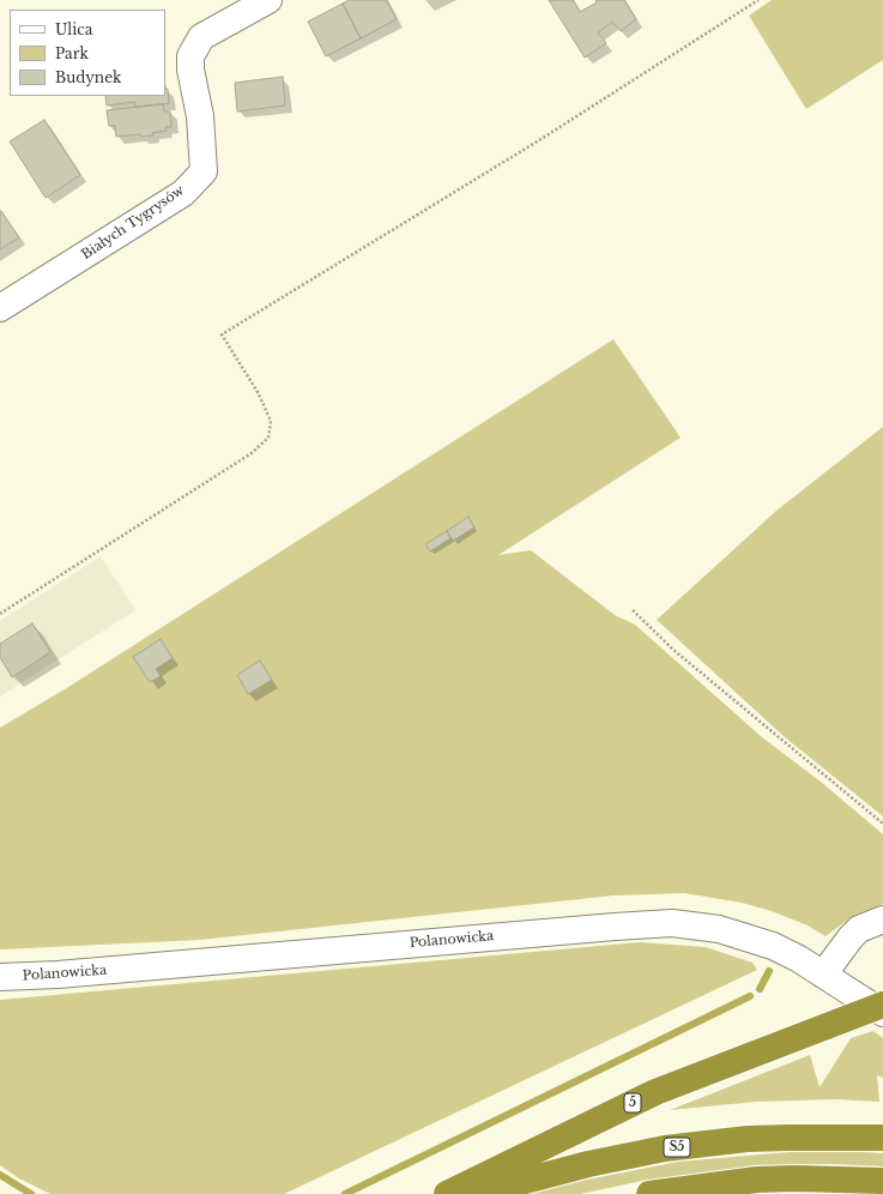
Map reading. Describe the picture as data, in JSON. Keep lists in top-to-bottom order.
{
  "streets": {
    "highway": ["5", "S5"],
    "street": ["Białych Tygrysów", "Polanowicka"]
  },
  "legend": ["Ulica", "Park", "Budynek"]
}
